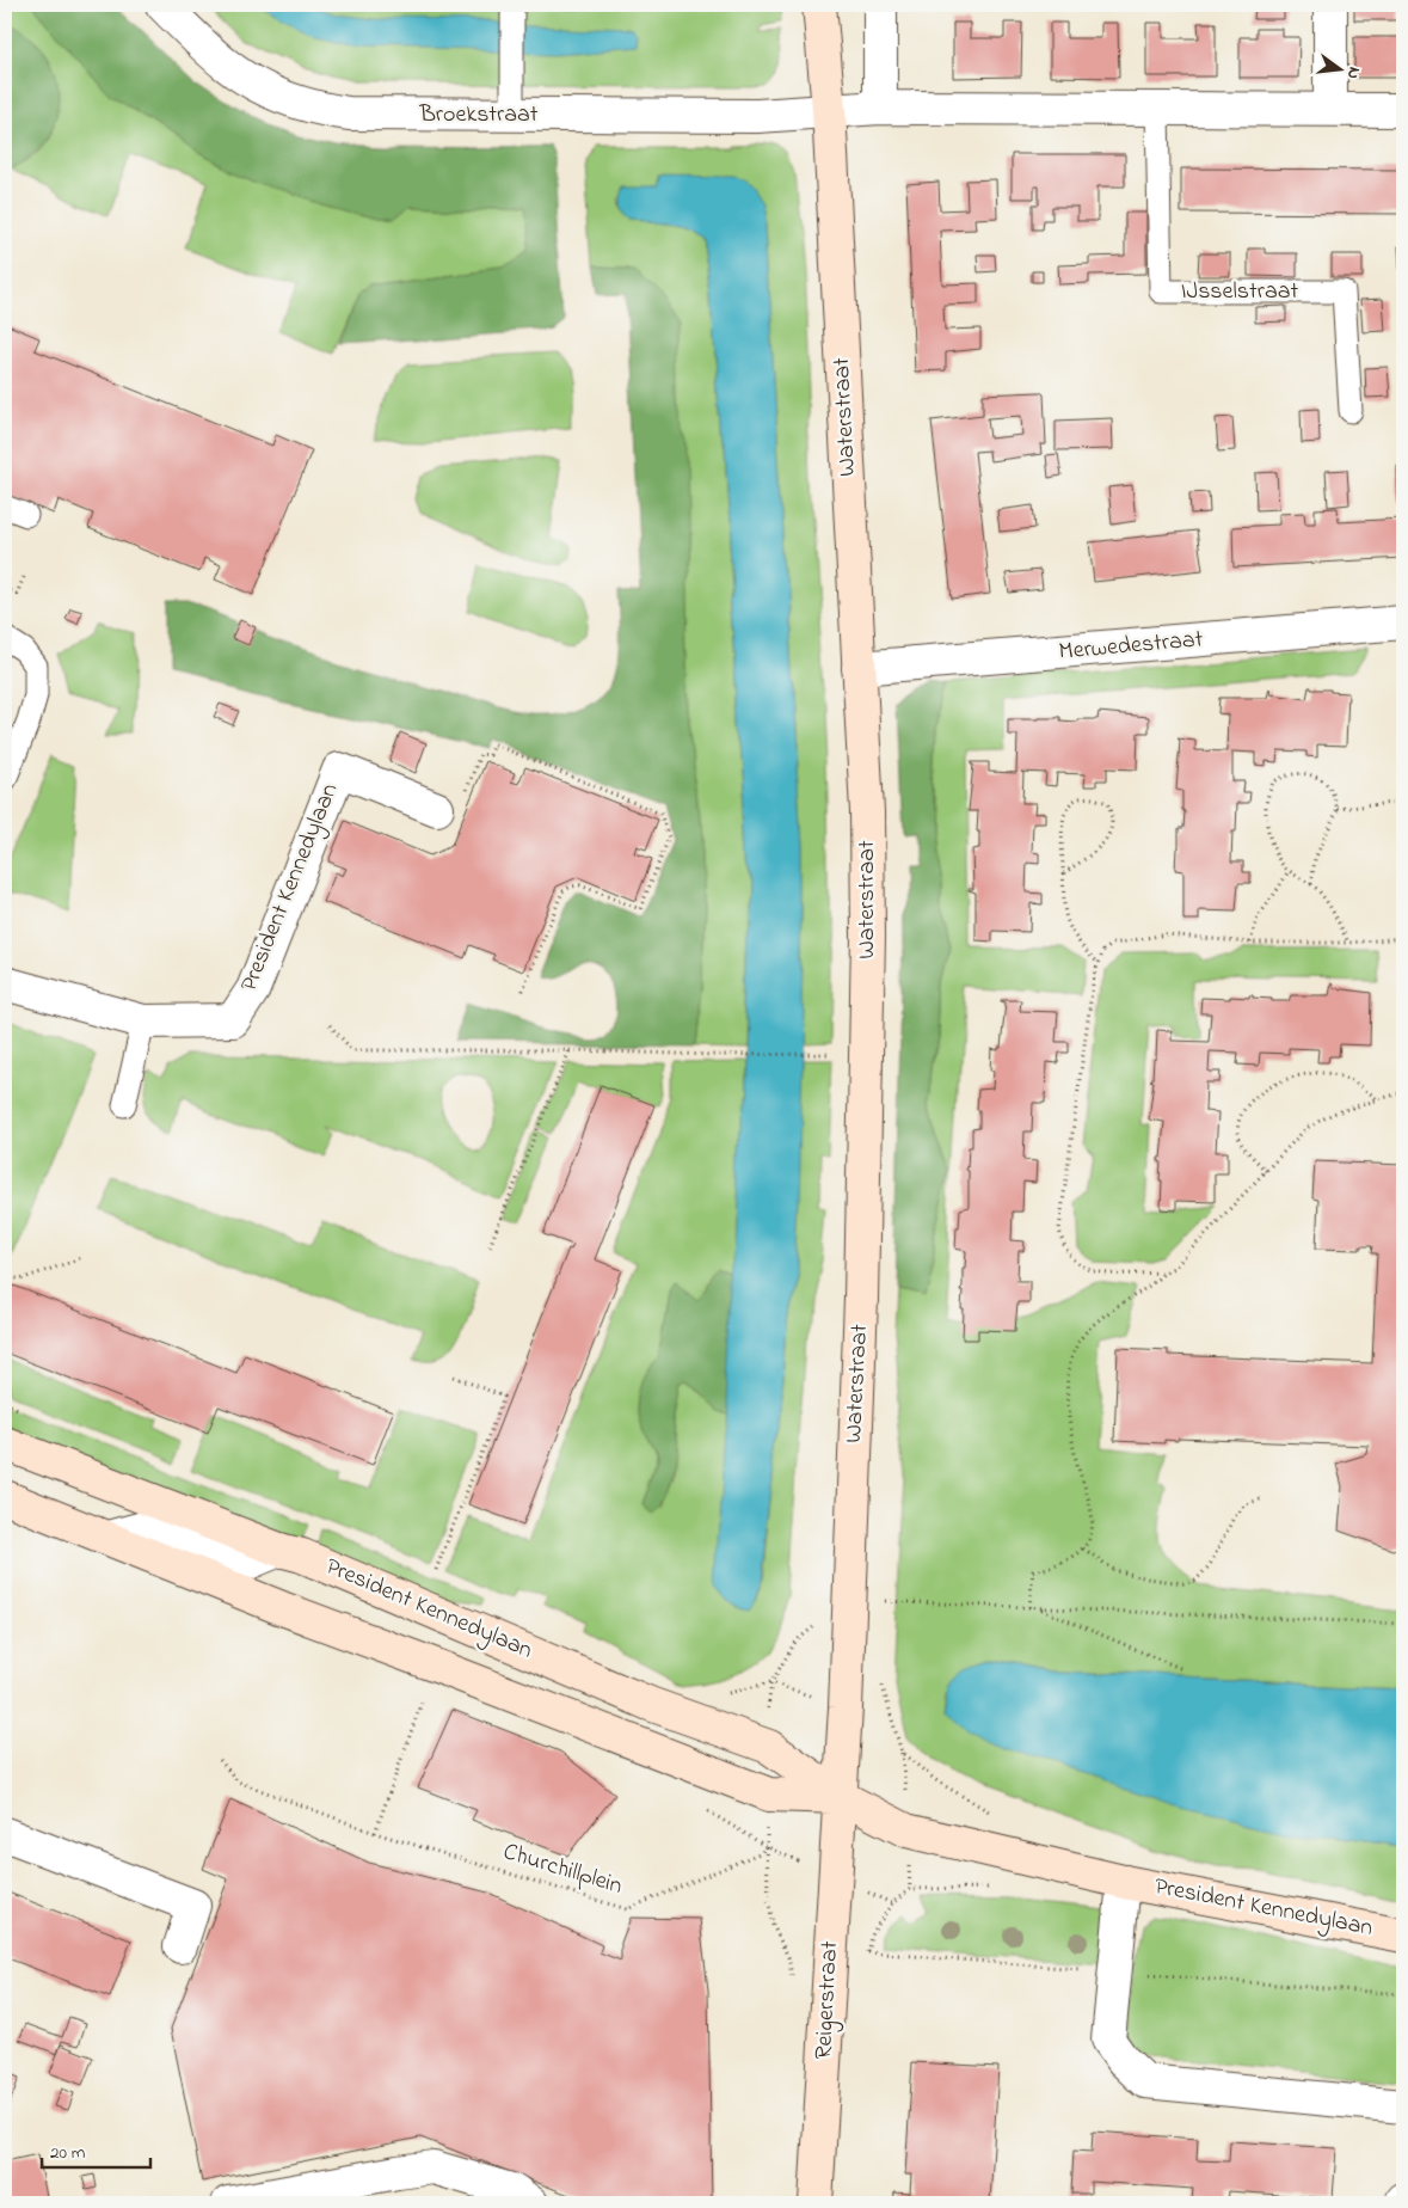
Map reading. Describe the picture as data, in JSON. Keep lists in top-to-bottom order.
{
  "streets": {
    "street": [
      "Broekstraat",
      "Waterstraat",
      "Merwedestraat",
      "President Kennedylaan",
      "Reigerstraat"
    ],
    "lane": ["IJsselstraat"],
    "path": ["Churchillplein"]
  },
  "crossings": [
    ["Broekstraat", "Waterstraat"],
    ["Waterstraat", "Merwedestraat"],
    ["Waterstraat", "President Kennedylaan"],
    ["Waterstraat", "Reigerstraat"],
    ["President Kennedylaan", "Reigerstraat"]
  ],
  "scale_bar": "20 m",
  "north": "right"
}
